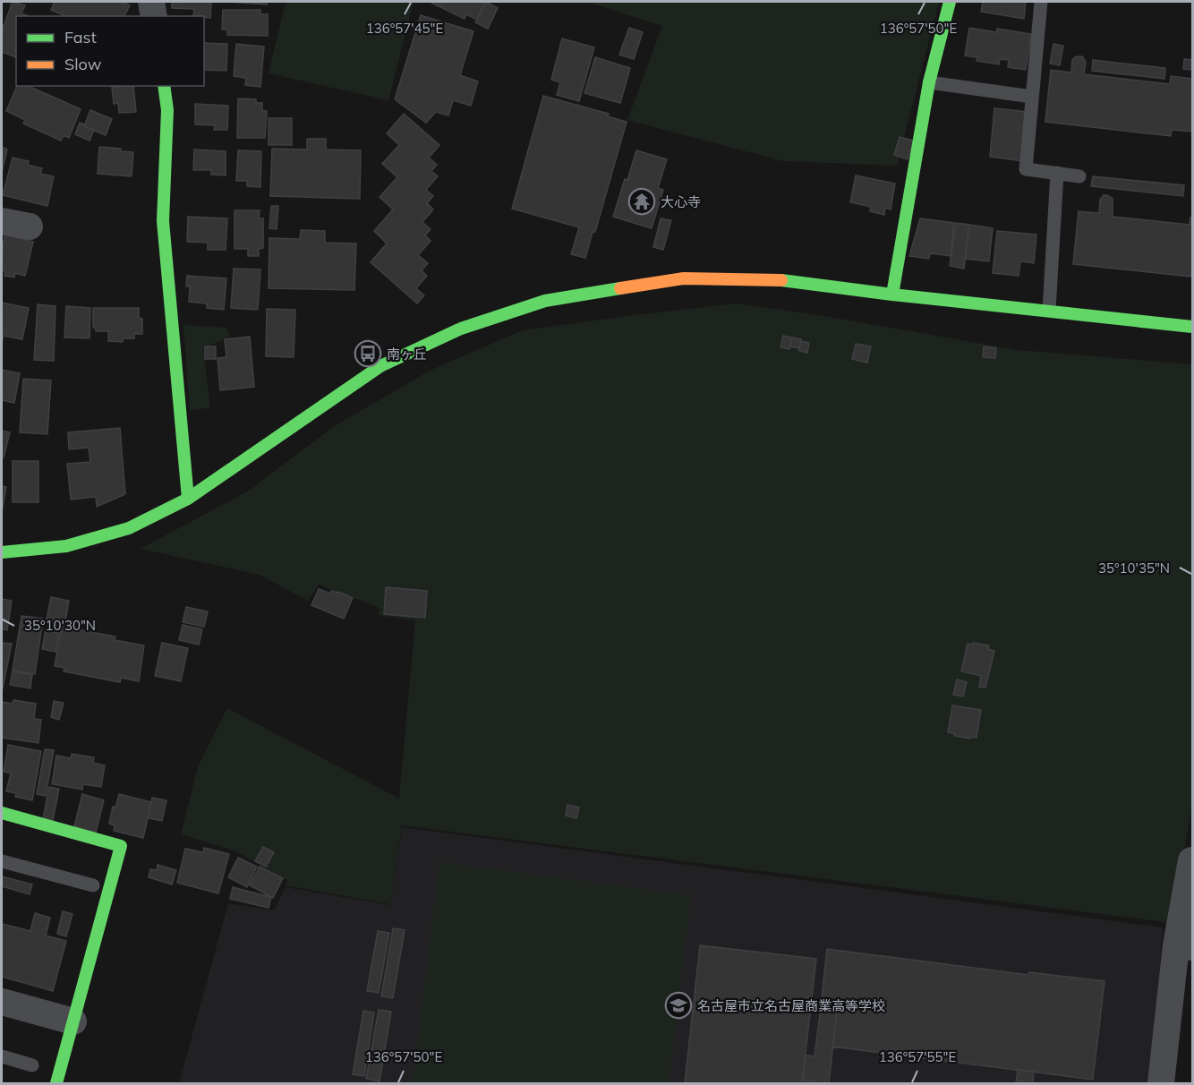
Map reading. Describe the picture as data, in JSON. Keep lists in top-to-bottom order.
{
  "places": {
    "temple": ["大心寺"],
    "bus stop": ["南ヶ丘"],
    "school or university": ["名古屋市立名古屋商業高等学校"]
  },
  "legend": ["Fast", "Slow"],
  "coordinates": [
    "136°57'45\"E",
    "136°57'50\"E",
    "35°10'35\"N",
    "35°10'30\"N",
    "136°57'55\"E"
  ]
}
